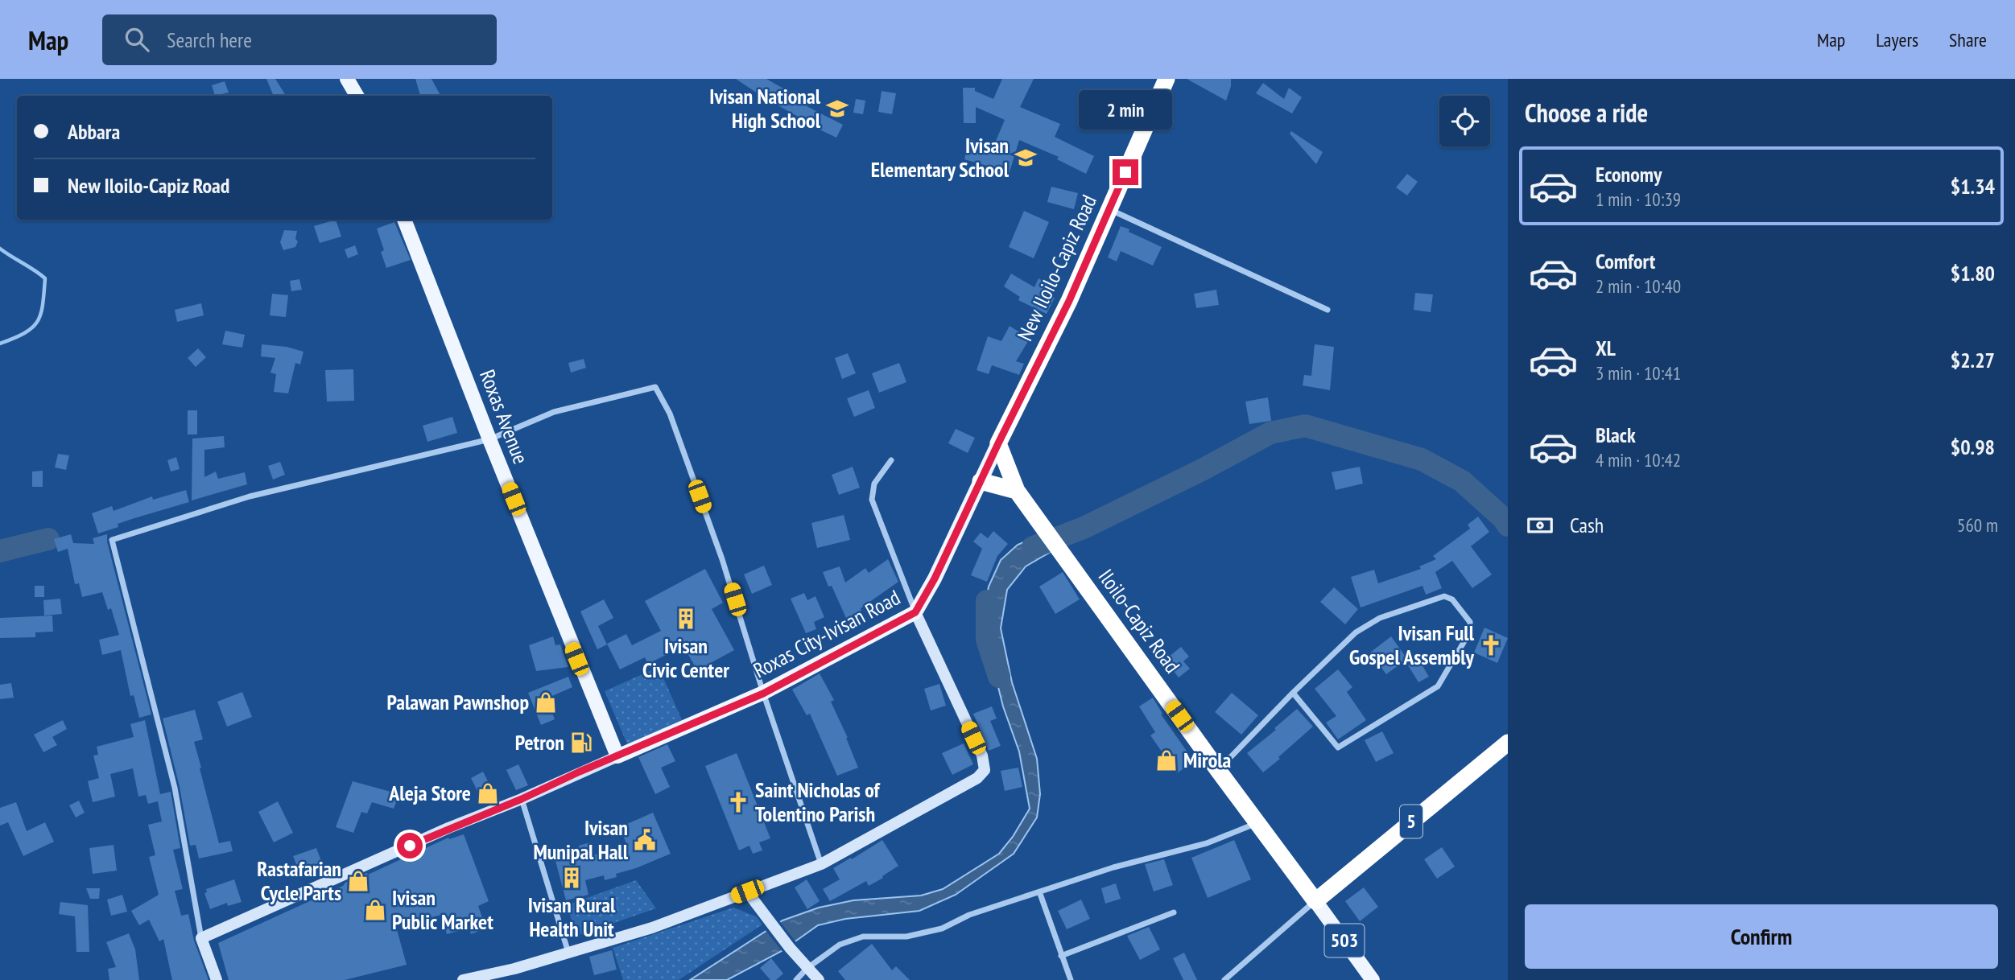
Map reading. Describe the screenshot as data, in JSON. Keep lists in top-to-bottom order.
{
  "streets": {
    "highway": ["New Iloilo-Capiz Road", "Iloilo-Capiz Road", "5"],
    "main road": ["Roxas Avenue", "Roxas City-Ivisan Road", "503"]
  },
  "crossings": [
    ["New Iloilo-Capiz Road", "Iloilo-Capiz Road"],
    ["New Iloilo-Capiz Road", "Roxas City-Ivisan Road"],
    ["Roxas Avenue", "Roxas City-Ivisan Road"],
    ["Iloilo-Capiz Road", "Roxas City-Ivisan Road"],
    ["Iloilo-Capiz Road", "5"],
    ["Iloilo-Capiz Road", "503"],
    ["5", "503"]
  ],
  "places": {
    "school or university": ["Ivisan National High School", "Ivisan Elementary School"],
    "building": ["Ivisan Civic Center", "Ivisan Rural Health Unit"],
    "church": ["Ivisan Full Gospel Assembly", "Saint Nicholas of Tolentino Parish"],
    "shop": [
      "Palawan Pawnshop",
      "Mirola",
      "Aleja Store",
      "Rastafarian Cycle Parts",
      "Ivisan Public Market"
    ],
    "fuel station": ["Petron"],
    "public building": ["Ivisan Munipal Hall"]
  },
  "page": {
    "header": "Map",
    "search": "Search here",
    "nav": ["Map", "Layers", "Share"],
    "heading": "Choose a ride",
    "bubble": "2 min",
    "banner": ["Abbara", "New Iloilo-Capiz Road"],
    "list": [
      {
        "name": "Economy",
        "note": "1 min · 10:39",
        "value": "$1.34"
      },
      {
        "name": "Comfort",
        "note": "2 min · 10:40",
        "value": "$1.80"
      },
      {
        "name": "XL",
        "note": "3 min · 10:41",
        "value": "$2.27"
      },
      {
        "name": "Black",
        "note": "4 min · 10:42",
        "value": "$0.98"
      }
    ],
    "pay": ["Cash", "560 m"],
    "buttons": "Confirm"
  }
}
